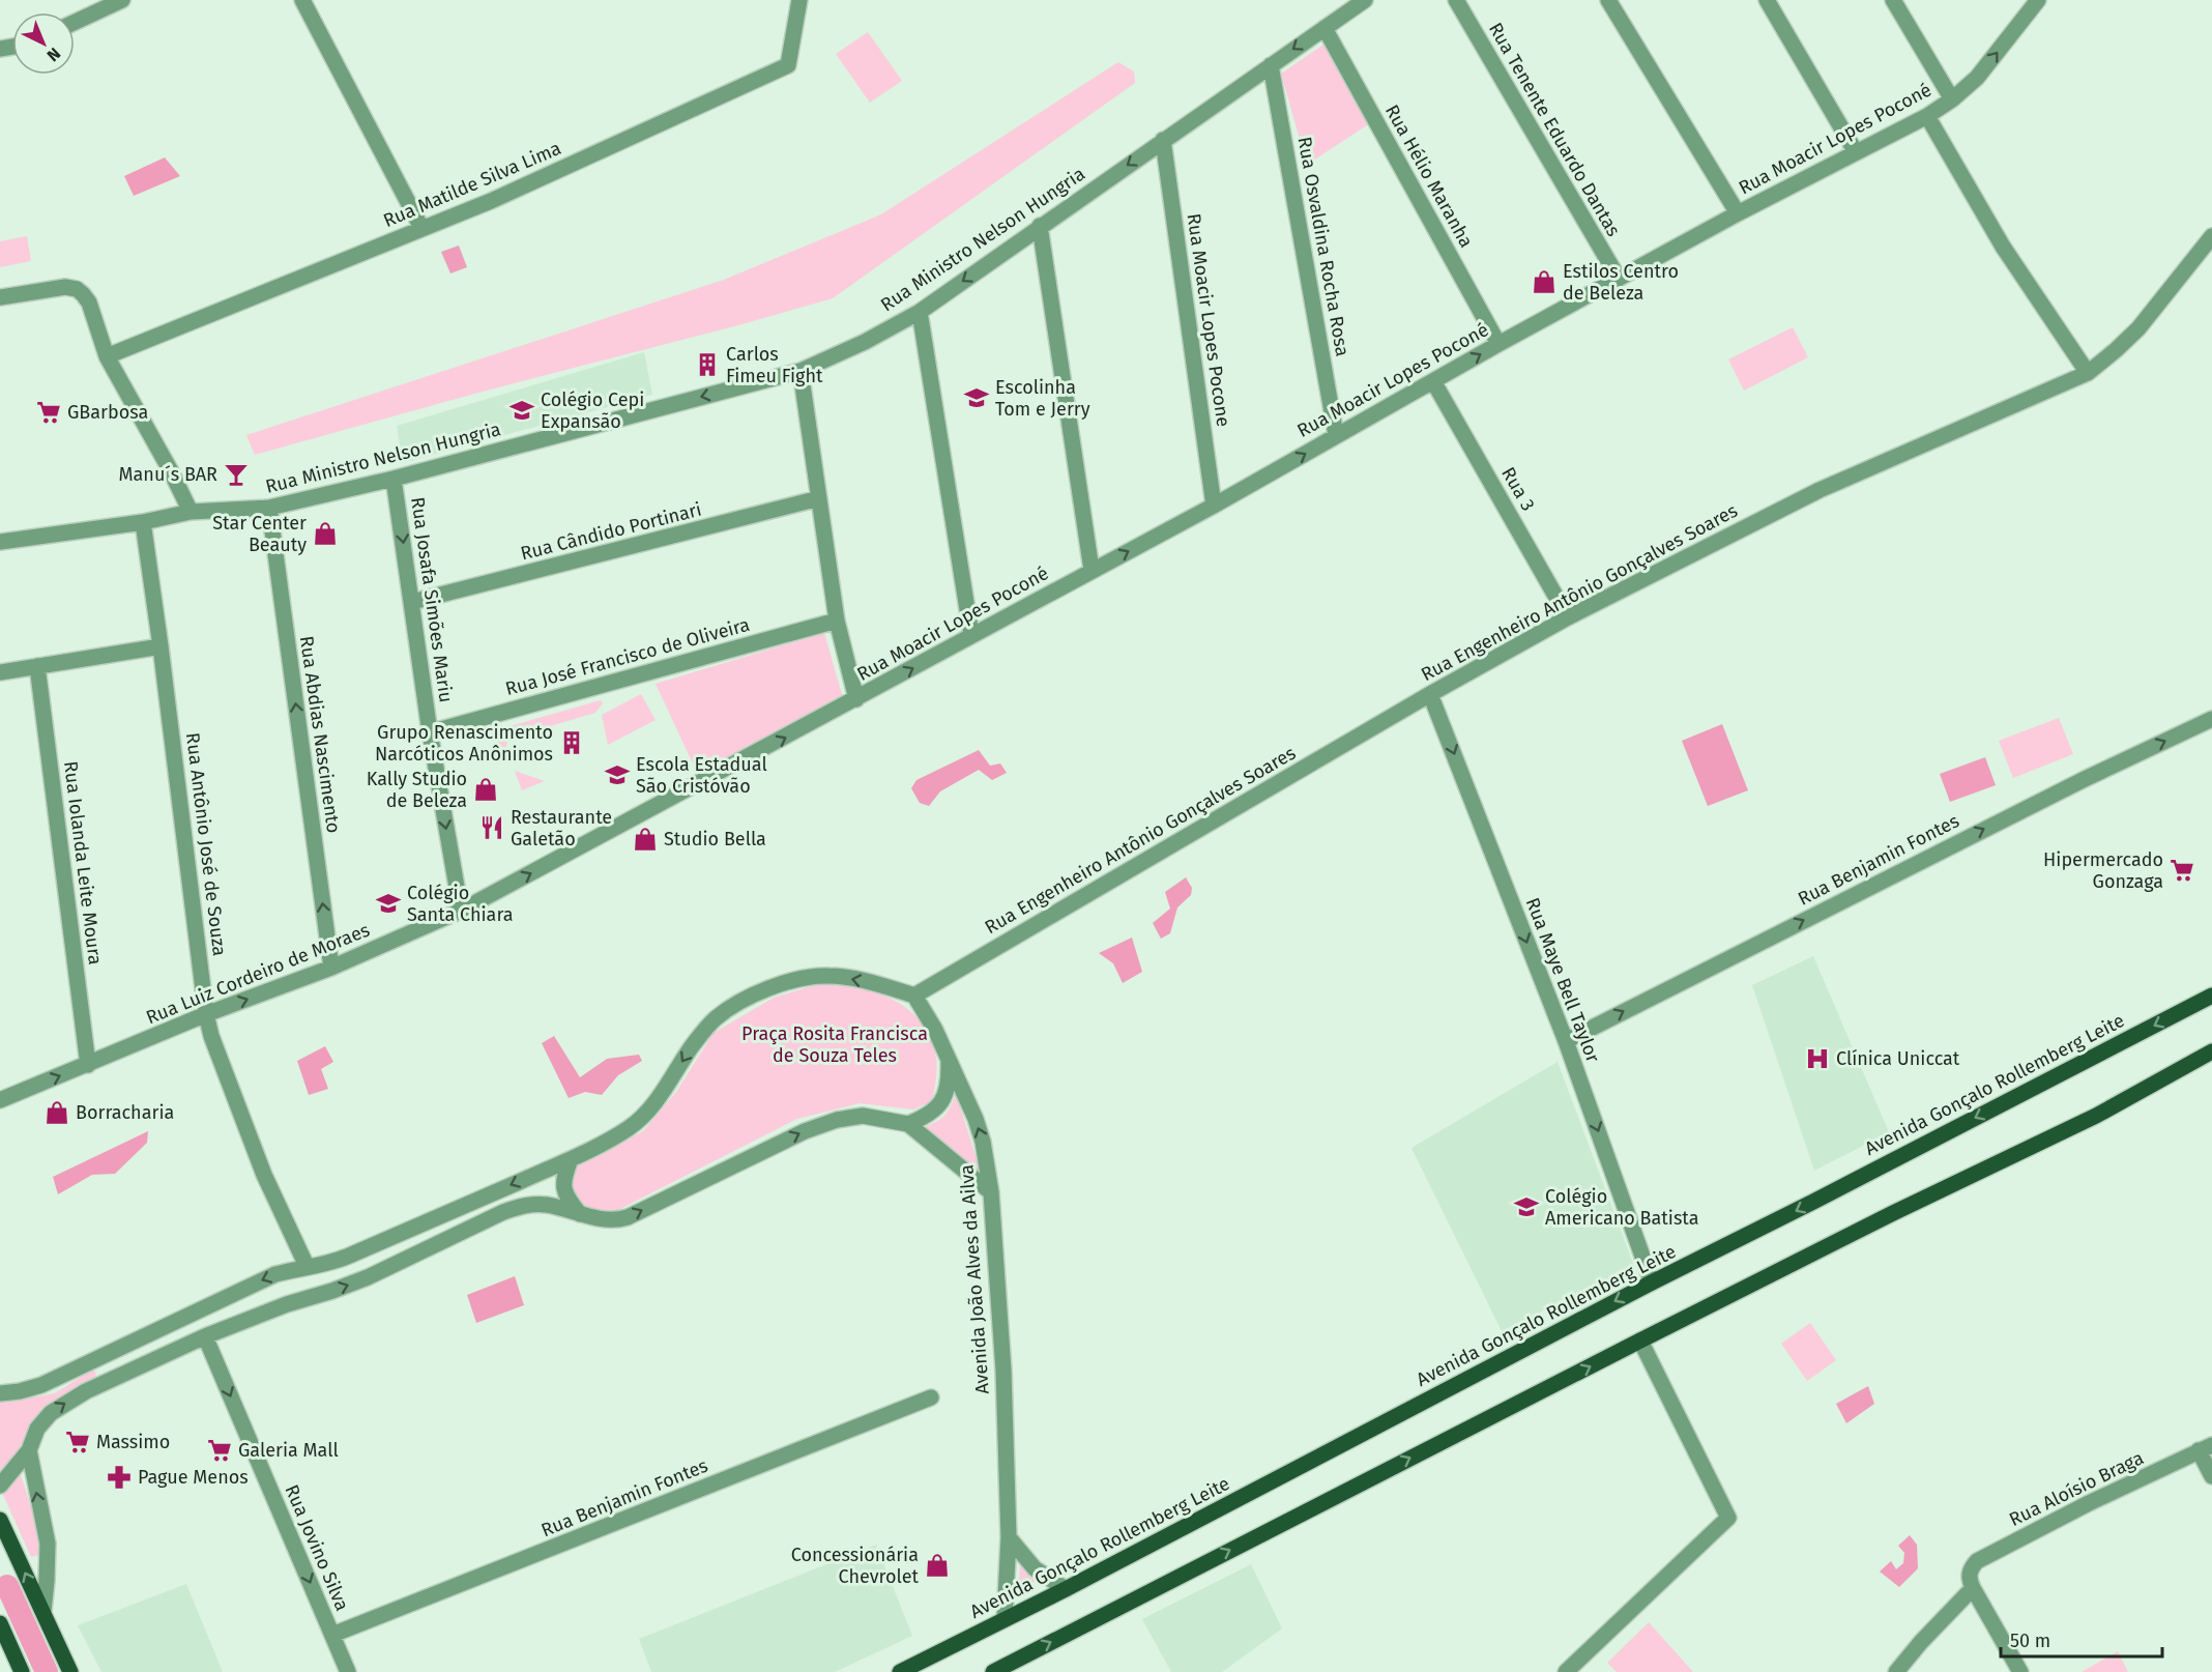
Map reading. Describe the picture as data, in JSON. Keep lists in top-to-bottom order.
{
  "streets": {
    "main road": ["Avenida Gonçalo Rollemberg Leite"],
    "street": [
      "Rua Tenente Eduardo Dantas",
      "Rua Moacir Lopes Poconé",
      "Rua Hélio Maranha",
      "Rua Matilde Silva Lima",
      "Rua Ministro Nelson Hungria",
      "Rua Osvaldina Rocha Rosa",
      "Rua Moacir Lopes Pocone",
      "Rua 3",
      "Rua Cândido Portinari",
      "Rua Engenheiro Antônio Gonçalves Soares",
      "Rua Josafa Simões Mariu",
      "Rua José Francisco de Oliveira",
      "Rua Abdias Nascimento",
      "Rua Antônio José de Souza",
      "Rua Benjamin Fontes",
      "Rua Iolanda Leite Moura",
      "Rua Luiz Cordeiro de Moraes",
      "Rua Maye Bell Taylor",
      "Avenida João Alves da Ailva",
      "Rua Aloísio Braga",
      "Rua Jovino Silva"
    ]
  },
  "crossings": [
    ["Rua Tenente Eduardo Dantas", "Rua Moacir Lopes Poconé"],
    ["Rua Moacir Lopes Poconé", "Rua Hélio Maranha"],
    ["Rua Moacir Lopes Poconé", "Rua Osvaldina Rocha Rosa"],
    ["Rua Moacir Lopes Poconé", "Rua Moacir Lopes Pocone"],
    ["Rua Moacir Lopes Poconé", "Rua 3"],
    ["Rua Moacir Lopes Poconé", "Rua Luiz Cordeiro de Moraes"],
    ["Rua Hélio Maranha", "Rua Ministro Nelson Hungria"],
    ["Rua Ministro Nelson Hungria", "Rua Osvaldina Rocha Rosa"],
    ["Rua Ministro Nelson Hungria", "Rua Moacir Lopes Pocone"],
    ["Rua Ministro Nelson Hungria", "Rua Josafa Simões Mariu"],
    ["Rua Ministro Nelson Hungria", "Rua Abdias Nascimento"],
    ["Rua Ministro Nelson Hungria", "Rua Antônio José de Souza"],
    ["Rua 3", "Rua Engenheiro Antônio Gonçalves Soares"],
    ["Rua Cândido Portinari", "Rua Josafa Simões Mariu"],
    ["Rua Engenheiro Antônio Gonçalves Soares", "Rua Maye Bell Taylor"],
    ["Rua Engenheiro Antônio Gonçalves Soares", "Avenida João Alves da Ailva"],
    ["Rua Josafa Simões Mariu", "Rua José Francisco de Oliveira"],
    ["Rua Josafa Simões Mariu", "Rua Luiz Cordeiro de Moraes"],
    ["Rua Abdias Nascimento", "Rua Luiz Cordeiro de Moraes"],
    ["Rua Antônio José de Souza", "Rua Luiz Cordeiro de Moraes"],
    ["Rua Benjamin Fontes", "Rua Maye Bell Taylor"],
    ["Rua Benjamin Fontes", "Rua Jovino Silva"],
    ["Rua Iolanda Leite Moura", "Rua Luiz Cordeiro de Moraes"],
    ["Rua Maye Bell Taylor", "Avenida Gonçalo Rollemberg Leite"],
    ["Avenida Gonçalo Rollemberg Leite", "Avenida João Alves da Ailva"]
  ],
  "one_way": [
    "Rua Moacir Lopes Poconé",
    "Rua Ministro Nelson Hungria",
    "Rua Josafa Simões Mariu",
    "Rua Abdias Nascimento",
    "Rua Benjamin Fontes",
    "Rua Luiz Cordeiro de Moraes",
    "Rua Maye Bell Taylor",
    "Rua Jovino Silva"
  ],
  "parks": ["Praça Rosita Francisca de Souza Teles"],
  "places": {
    "shop": [
      "Estilos Centro de Beleza",
      "Star Center Beauty",
      "Kally Studio de Beleza",
      "Studio Bella",
      "Borracharia",
      "Concessionária Chevrolet"
    ],
    "building": ["Carlos Fimeu Fight", "Grupo Renascimento Narcóticos Anônimos"],
    "school or university": [
      "Escolinha Tom e Jerry",
      "Colégio Cepi Expansão",
      "Escola Estadual São Cristóvão",
      "Colégio Santa Chiara",
      "Colégio Americano Batista"
    ],
    "supermarket": [
      "GBarbosa",
      "Hipermercado Gonzaga",
      "Massimo",
      "Galeria Mall"
    ],
    "bar": ["Manu´s BAR"],
    "restaurant": ["Restaurante Galetão"],
    "hospital": ["Clínica Uniccat"],
    "pharmacy": ["Pague Menos"]
  },
  "scale_bar": "50 m",
  "north": "bottom right"
}
